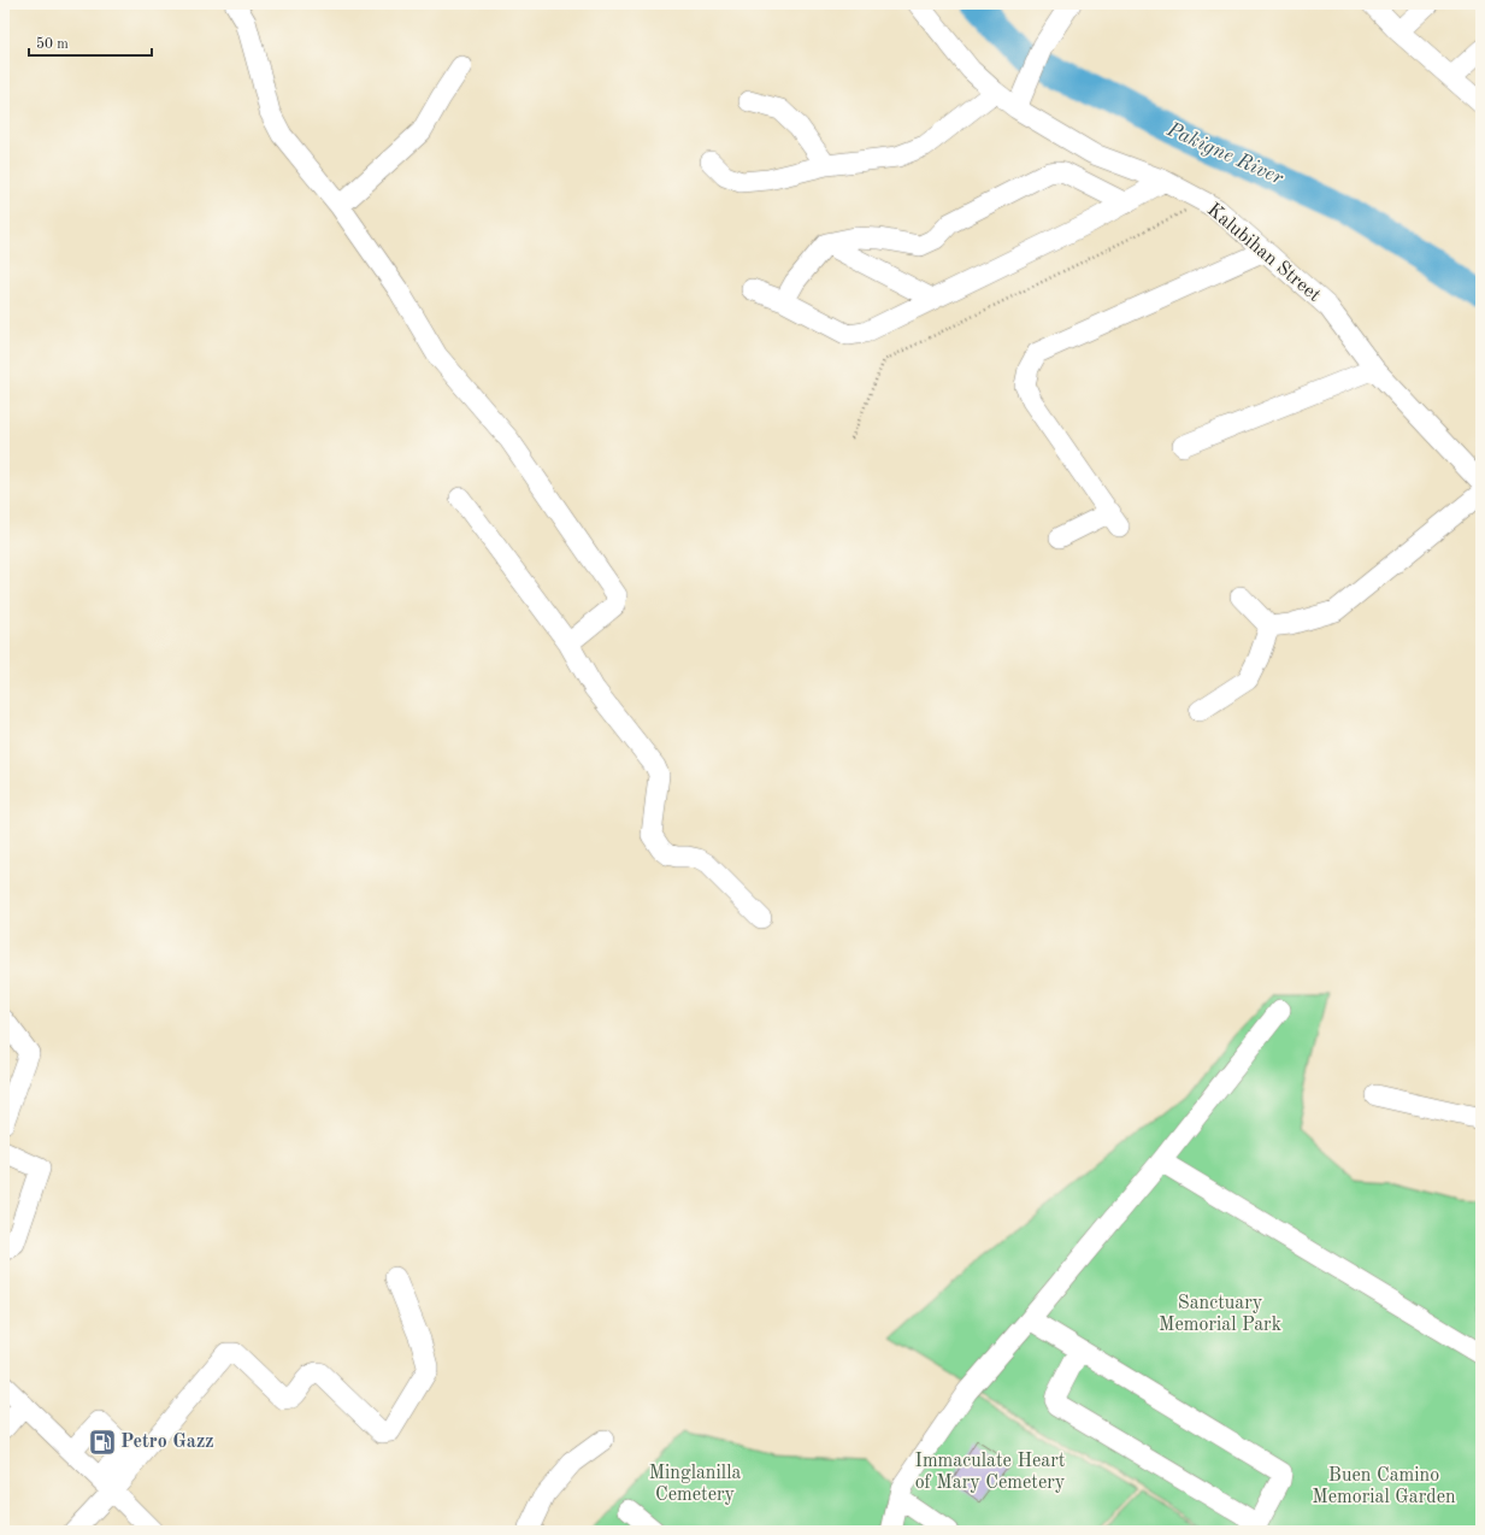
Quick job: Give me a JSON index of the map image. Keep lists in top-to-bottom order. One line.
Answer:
{"streets":{"street":["Kalubihan Street"]},"water":["Pakigne River"],"parks":["Sanctuary Memorial Park","Immaculate Heart of Mary Cemetery","Minglanilla Cemetery","Buen Camino Memorial Garden"],"places":{"fuel station":["Petro Gazz"]},"scale_bar":"50 m"}
